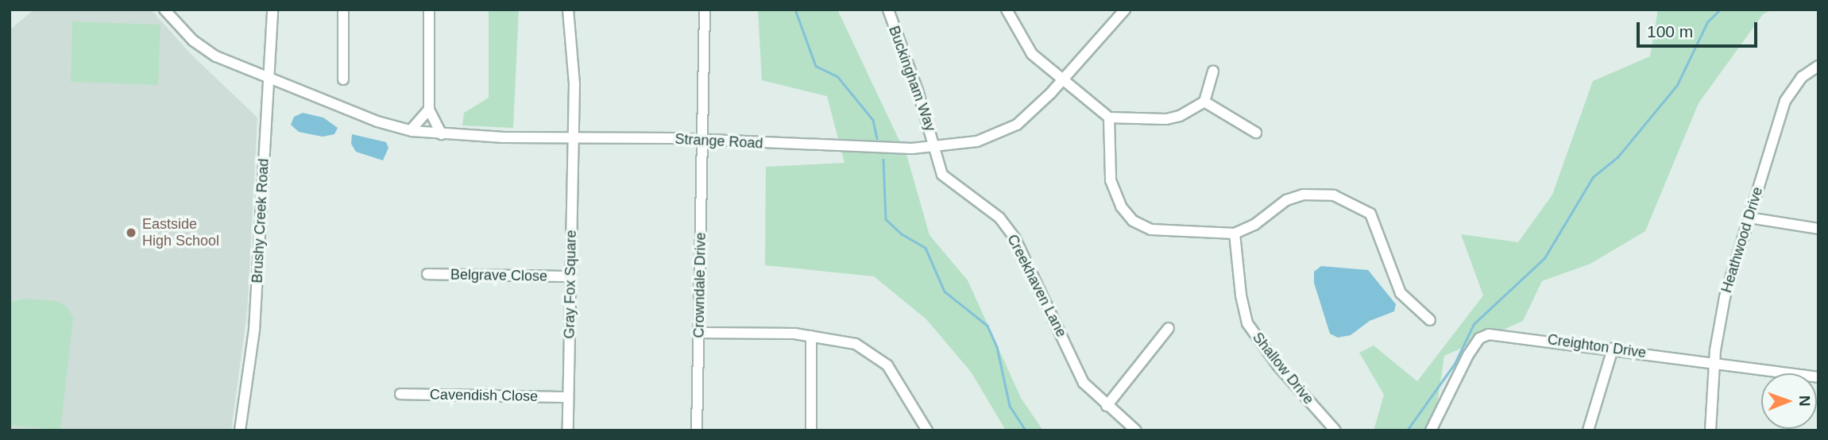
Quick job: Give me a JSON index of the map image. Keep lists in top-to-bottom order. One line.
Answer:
{"streets":{"street":["Buckingham Way","Strange Road","Brushy Creek Road","Heathwood Drive","Belgrave Close","Gray Fox Square","Crowndale Drive","Creekhaven Lane","Creighton Drive","Shallow Drive","Cavendish Close"]},"crossings":[["Buckingham Way","Strange Road"],["Buckingham Way","Creekhaven Lane"],["Strange Road","Brushy Creek Road"],["Strange Road","Gray Fox Square"],["Strange Road","Crowndale Drive"],["Strange Road","Creekhaven Lane"],["Heathwood Drive","Creighton Drive"],["Belgrave Close","Gray Fox Square"],["Gray Fox Square","Cavendish Close"]],"places":["Eastside High School"],"scale_bar":"100 m","north":"right"}
